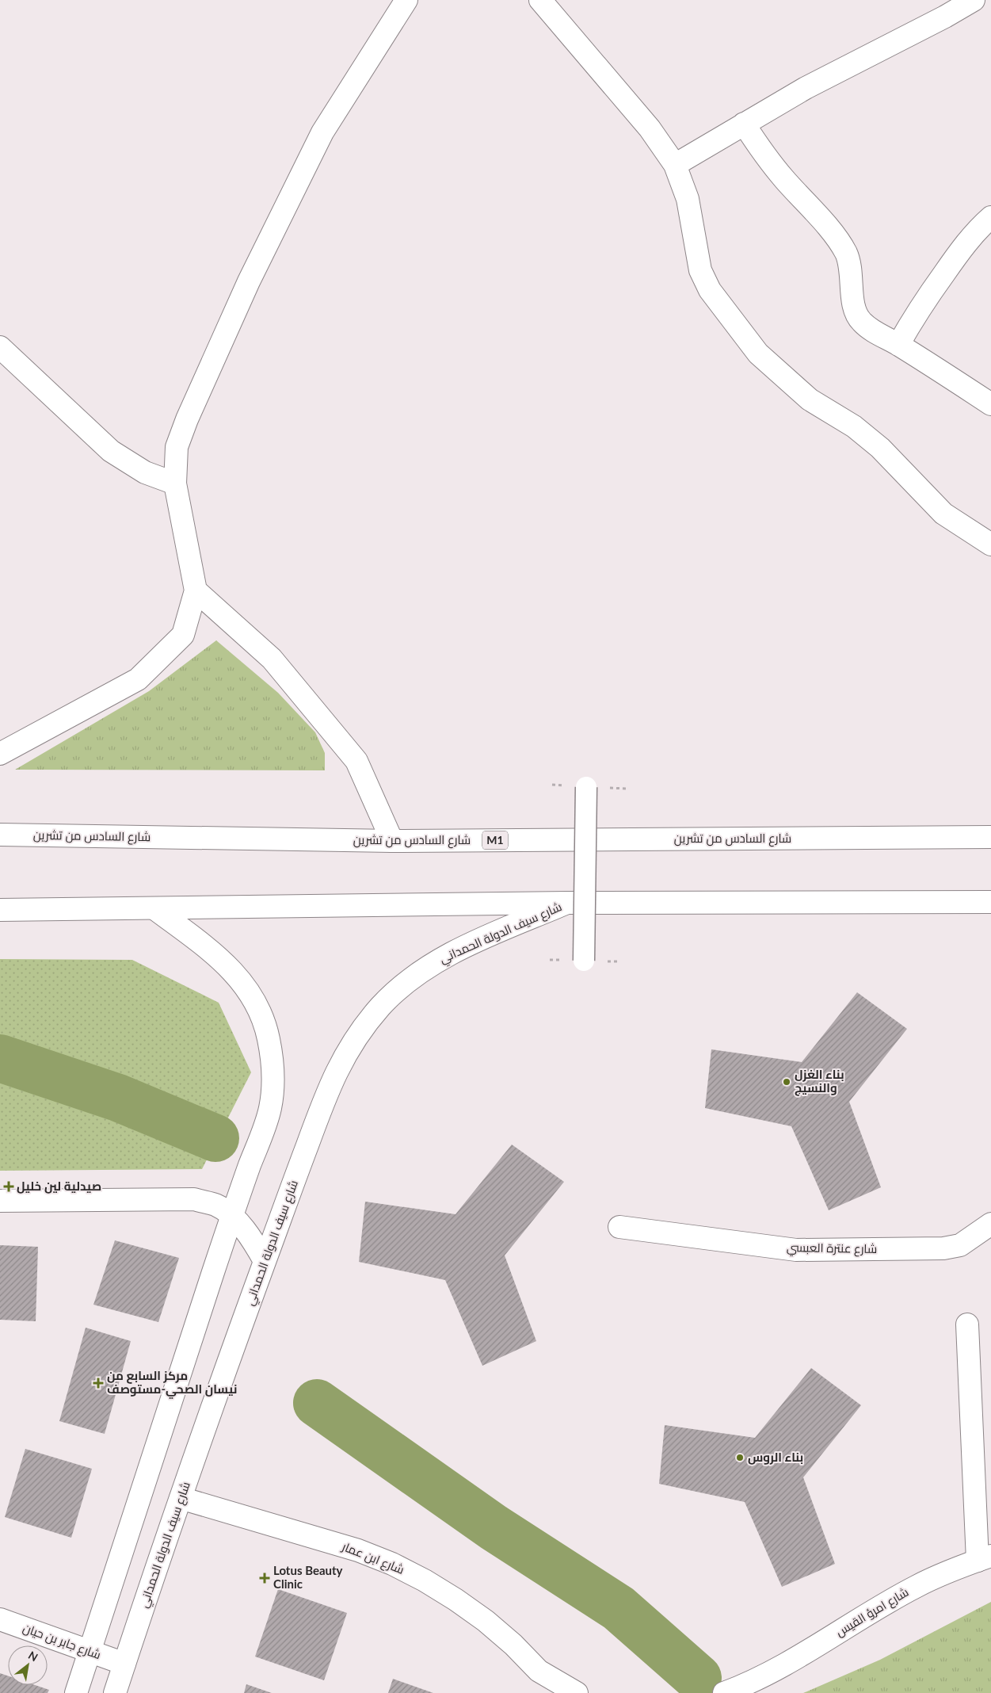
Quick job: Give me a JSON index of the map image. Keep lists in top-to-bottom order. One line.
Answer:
{"streets":{"main road":["شارع السادس من تشرين","M1","شارع سيف الدولة الحمداني","شارع عنترة العبسي","شارع ابن عمار","شارع امرؤ القيس","شارع جابر بن حيان"]},"crossings":[["شارع سيف الدولة الحمداني","شارع ابن عمار"],["شارع سيف الدولة الحمداني","شارع جابر بن حيان"]],"places":{"other":["بناء الغزل والنسيج","بناء الروس"],"health":["صيدلية لين خليل","مركز السابع من نيسان الصحي-مستوصف","Lotus Beauty Clinic"]},"north":"top right"}
